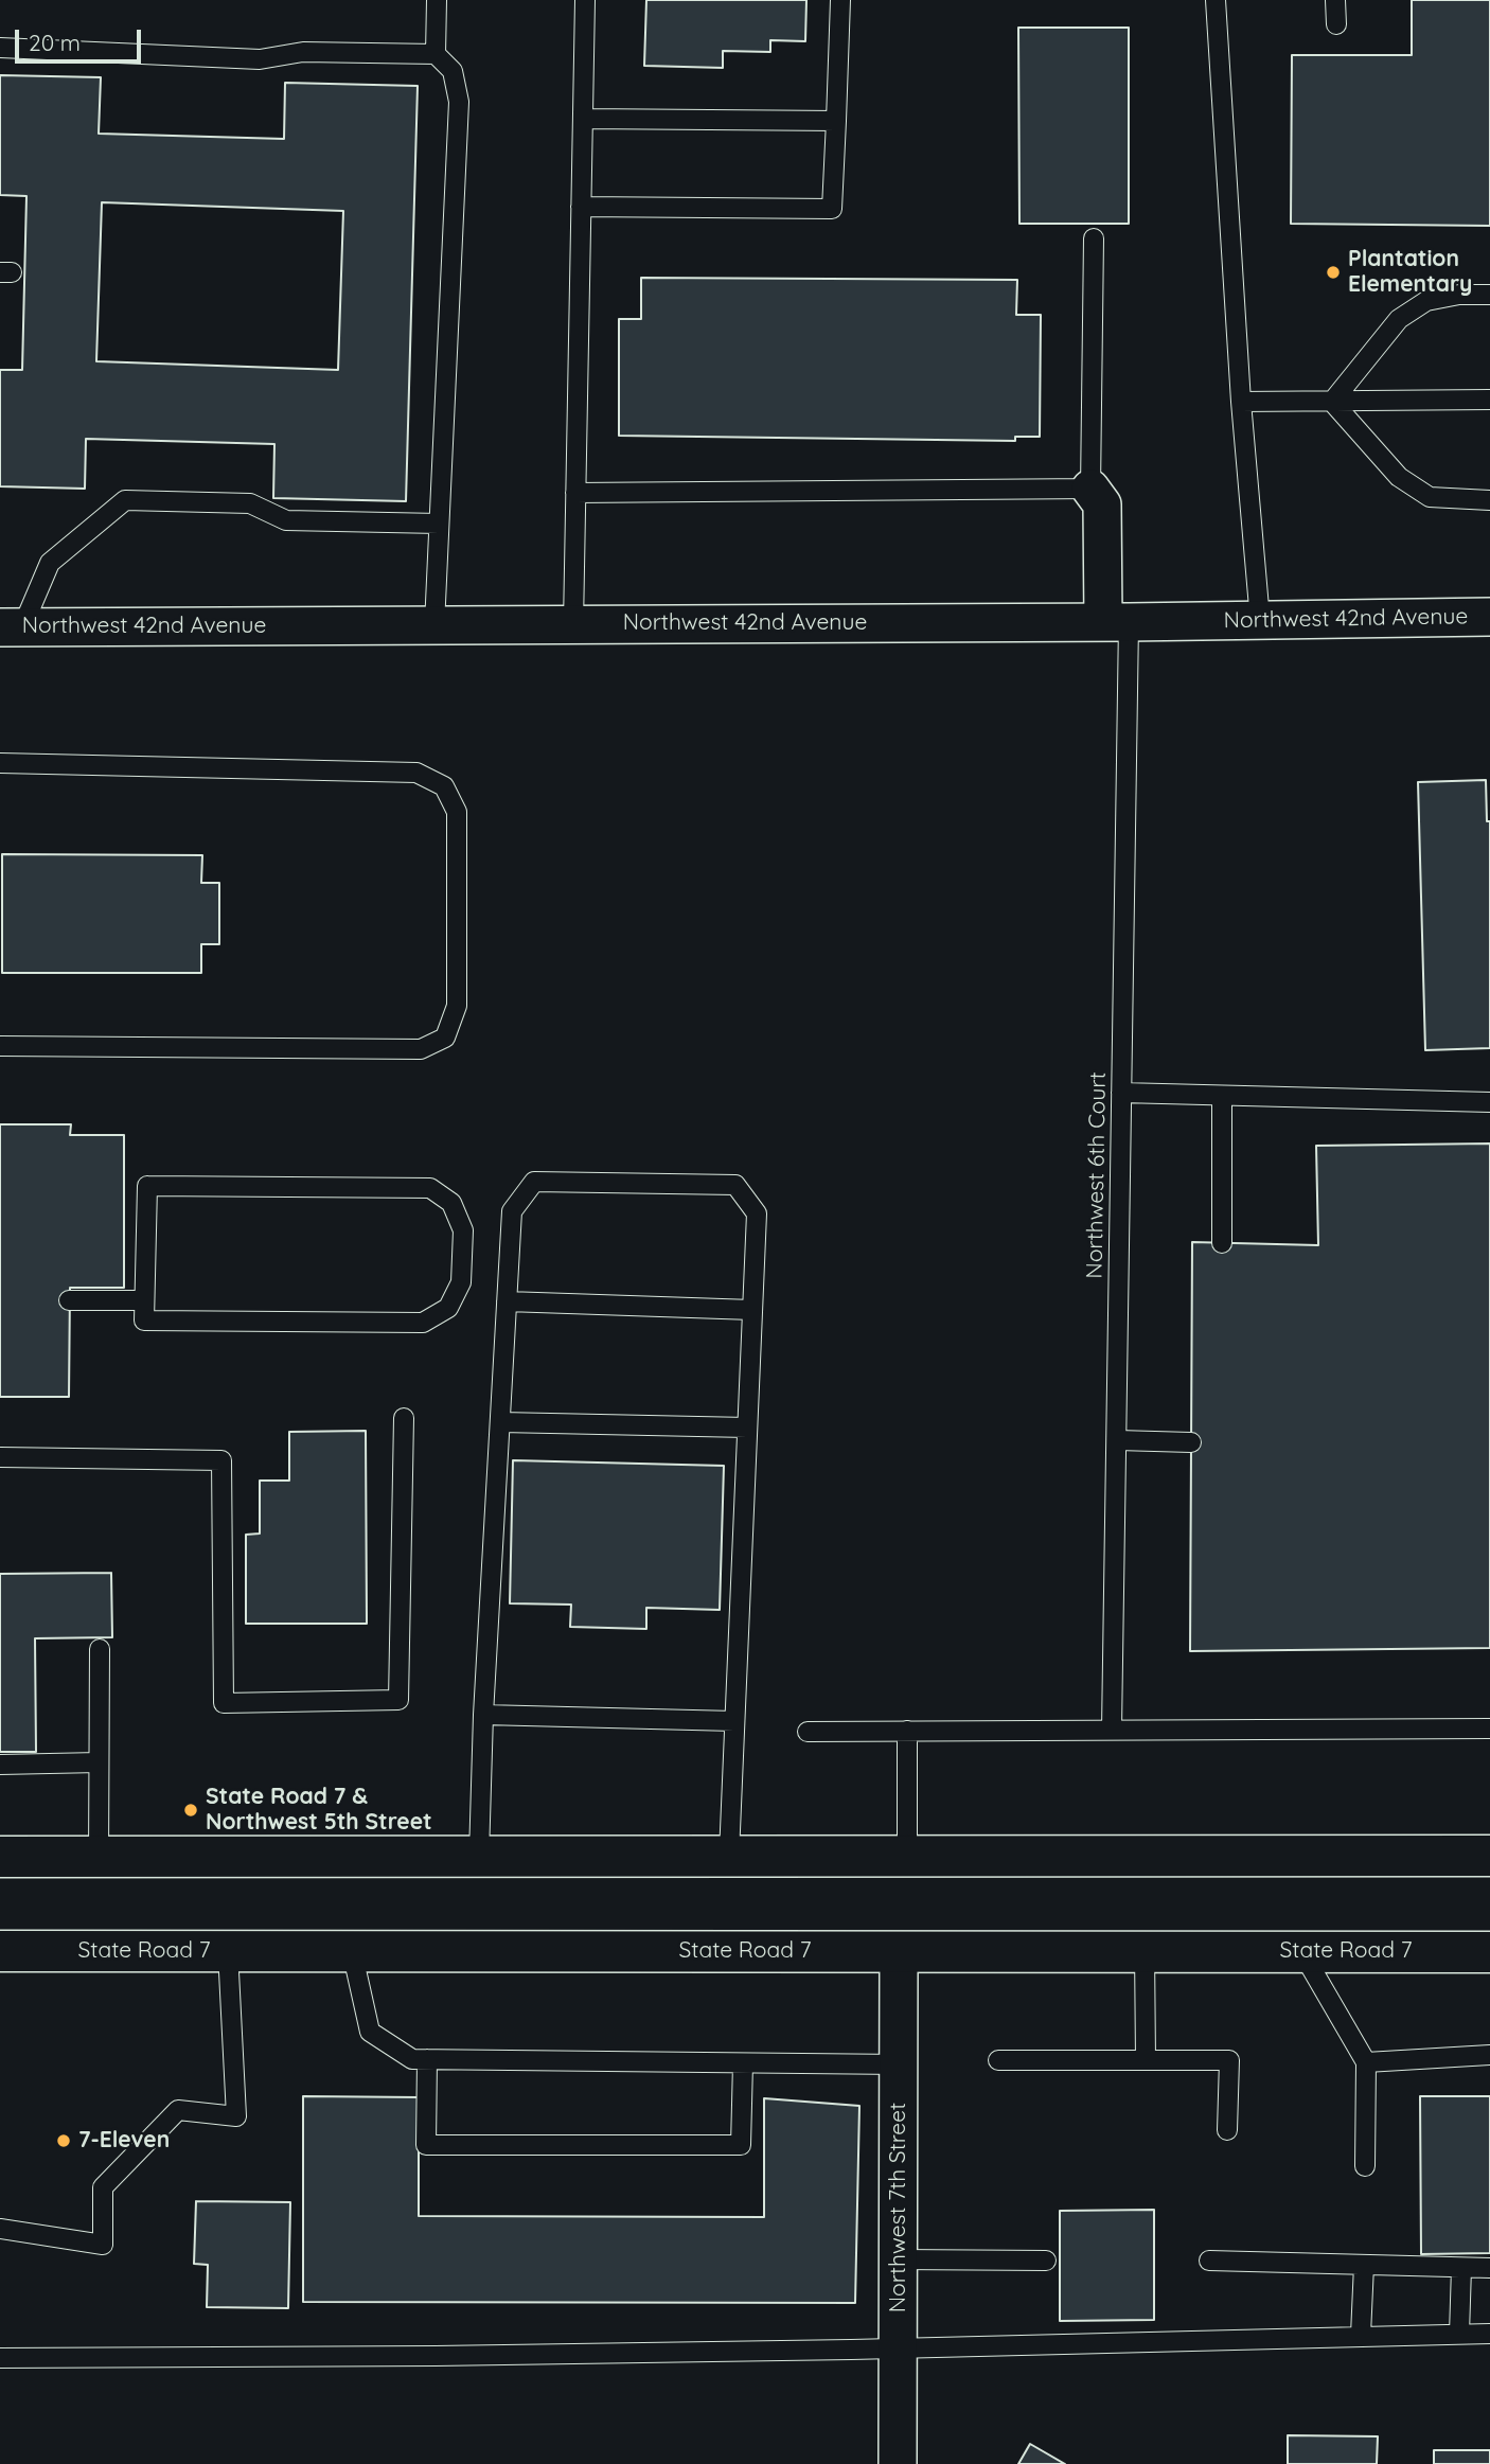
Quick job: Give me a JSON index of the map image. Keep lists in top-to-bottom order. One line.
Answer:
{"streets":{"main road":["State Road 7"],"street":["Northwest 42nd Avenue","Northwest 7th Street"],"lane":["Northwest 6th Court"]},"crossings":[["Northwest 42nd Avenue","Northwest 6th Court"],["State Road 7","Northwest 7th Street"]],"places":["Plantation Elementary","State Road 7 & Northwest 5th Street","7-Eleven"],"scale_bar":"20 m"}
